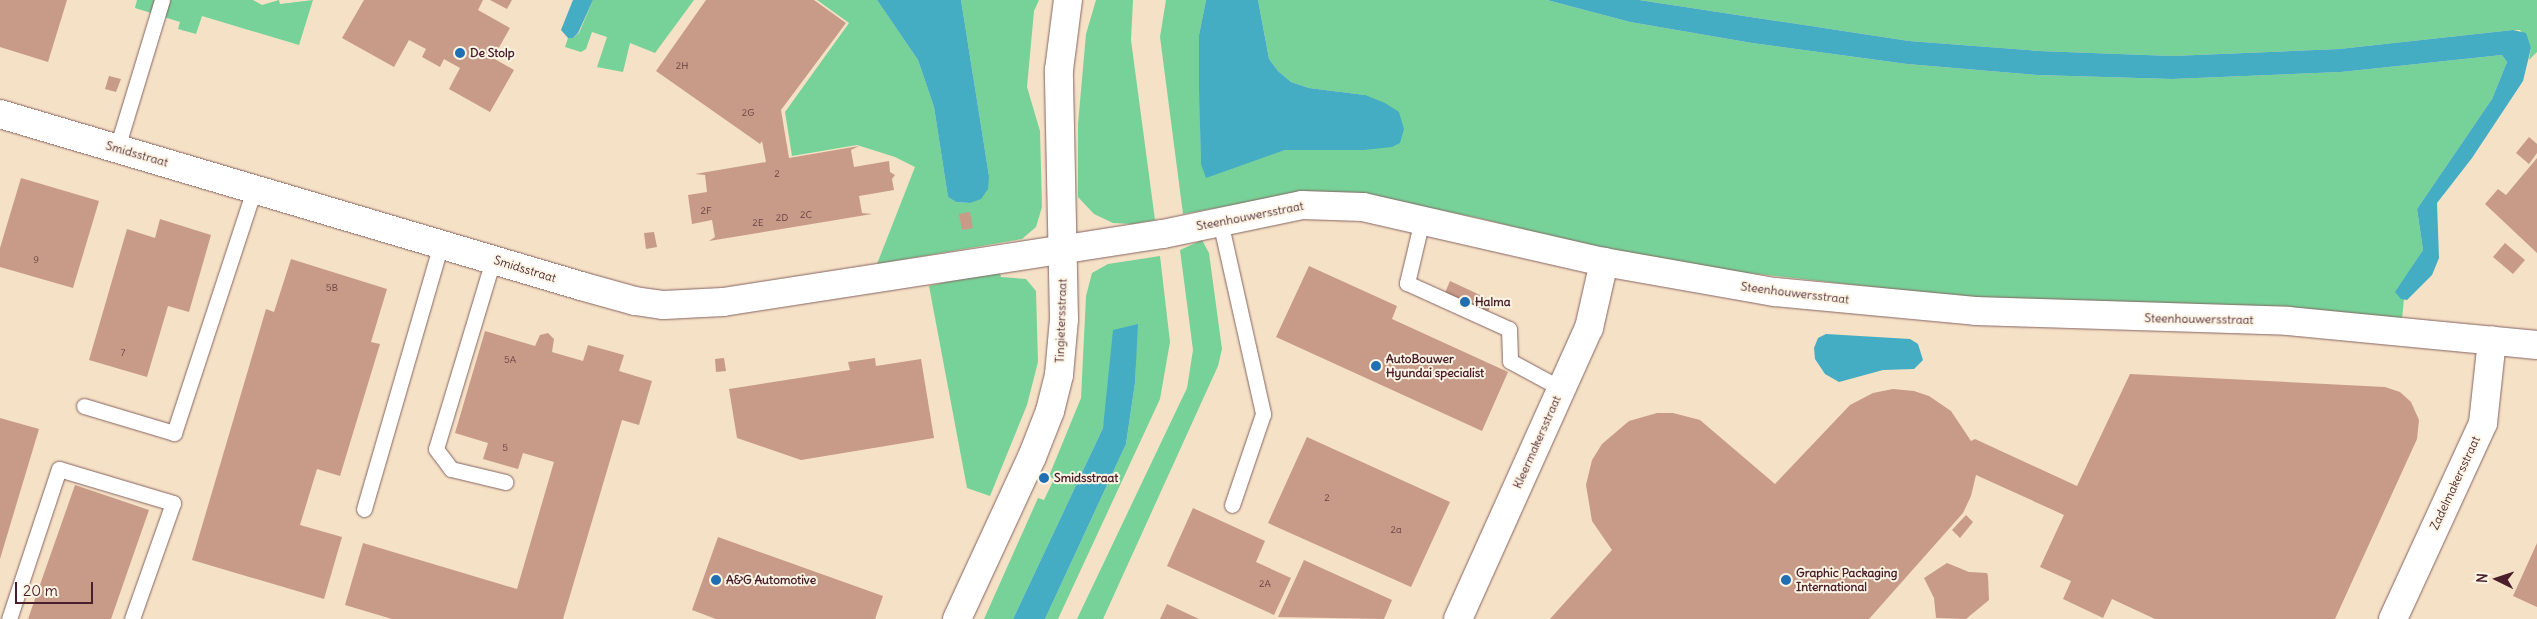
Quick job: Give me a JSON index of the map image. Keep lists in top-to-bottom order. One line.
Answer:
{"streets":{"street":["Smidsstraat","Steenhouwersstraat","Tingietersstraat","Kleermakersstraat","Zadelmakersstraat"]},"crossings":[["Smidsstraat","Steenhouwersstraat"],["Smidsstraat","Tingietersstraat"],["Steenhouwersstraat","Tingietersstraat"],["Steenhouwersstraat","Kleermakersstraat"],["Steenhouwersstraat","Zadelmakersstraat"]],"places":["De Stolp","Halma","AutoBouwer Hyundai specialist","Smidsstraat","A&G Automotive","Graphic Packaging International"],"house_numbers":["2H","2G","2","2F","2C","2D","2E","9","5B","7","5A","5","2","2a","2A"],"scale_bar":"20 m","north":"left"}
